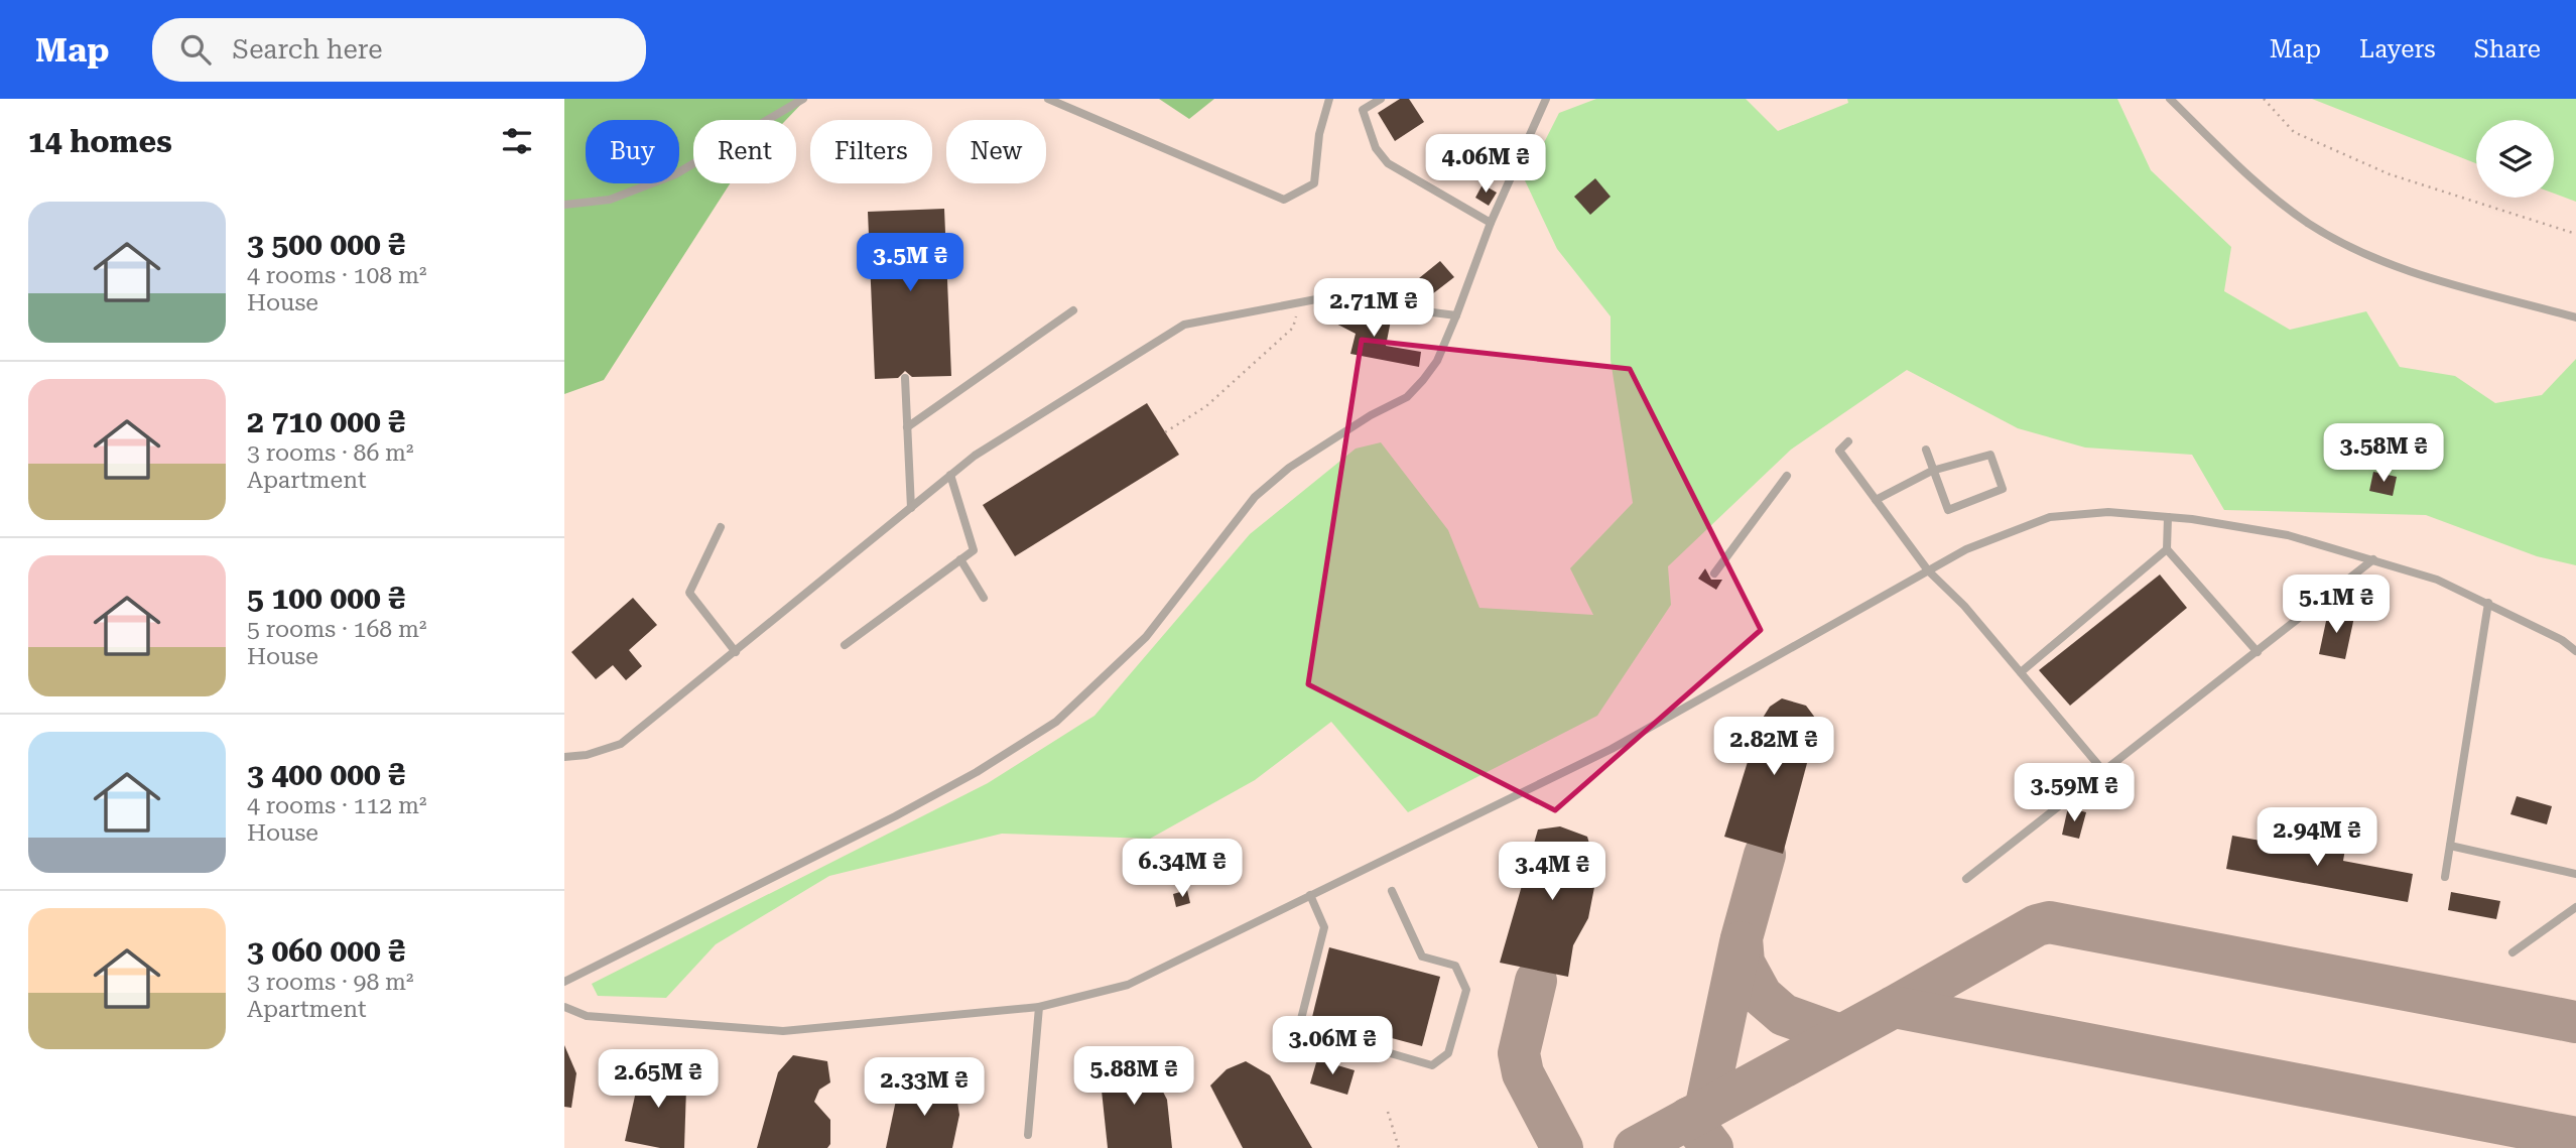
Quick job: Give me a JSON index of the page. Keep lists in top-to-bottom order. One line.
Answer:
{"page":{"header":"Map","search":"Search here","nav":["Map","Layers","Share"],"heading":"14 homes","chip":["Buy","Rent","Filters","New"],"price":["4.06M ₴","3.5M ₴","2.71M ₴","3.58M ₴","5.1M ₴","2.82M ₴","3.59M ₴","2.94M ₴","6.34M ₴","3.4M ₴","3.06M ₴","5.88M ₴","2.65M ₴","2.33M ₴"],"list":[{"name":"3 500 000 ₴","note":"4 rooms · 108 m² · House"},{"name":"2 710 000 ₴","note":"3 rooms · 86 m² · Apartment"},{"name":"5 100 000 ₴","note":"5 rooms · 168 m² · House"},{"name":"3 400 000 ₴","note":"4 rooms · 112 m² · House"},{"name":"3 060 000 ₴","note":"3 rooms · 98 m² · Apartment"}]}}
